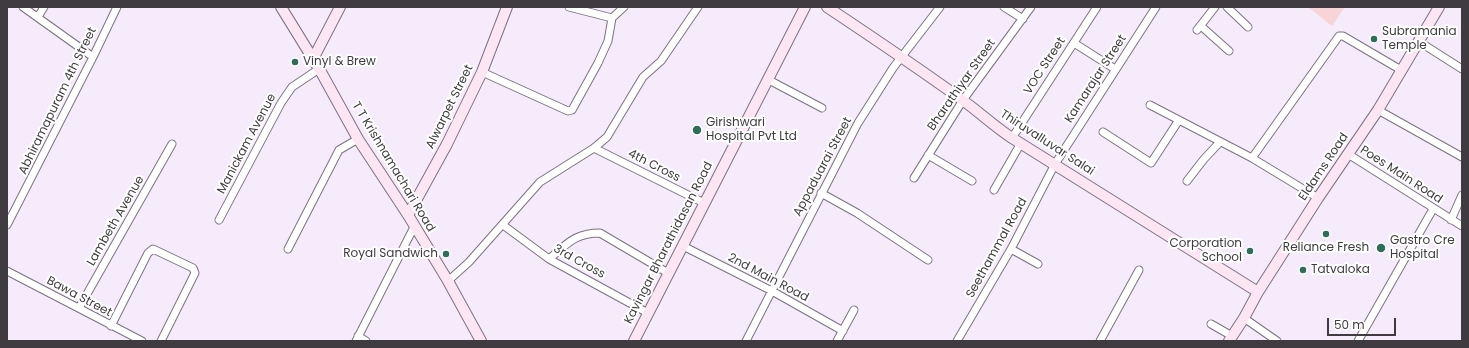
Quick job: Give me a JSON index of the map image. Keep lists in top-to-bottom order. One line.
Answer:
{"streets":{"main road":["Alwarpet Street","Thiruvalluvar Salai","T T Krishnamachari Road","Eldams Road","Kavingar Bharathidasan Road"],"street":["VOC Street","Kamarajar Street","Bharathiyar Street","Abhiramapuram 4th Street","Manickam Avenue","4th Cross","Appaduarai Street","Poes Main Road","Lambeth Avenue","Seethammal Road","3rd Cross","2nd Main Road","Bawa Street"]},"crossings":[["VOC Street","Thiruvalluvar Salai"],["Kamarajar Street","Thiruvalluvar Salai"],["Kamarajar Street","Seethammal Road"],["Bharathiyar Street","Thiruvalluvar Salai"],["Alwarpet Street","T T Krishnamachari Road"],["Thiruvalluvar Salai","Appaduarai Street"],["Thiruvalluvar Salai","Eldams Road"],["Thiruvalluvar Salai","Seethammal Road"],["Manickam Avenue","T T Krishnamachari Road"],["4th Cross","Kavingar Bharathidasan Road"],["Appaduarai Street","2nd Main Road"],["Eldams Road","Poes Main Road"],["Lambeth Avenue","Bawa Street"],["Kavingar Bharathidasan Road","3rd Cross"],["Kavingar Bharathidasan Road","2nd Main Road"]],"places":["Subramania Temple","Vinyl & Brew","Girishwari Hospital Pvt Ltd","Reliance Fresh","Gastro Cre Hospital","Corporation School","Royal Sandwich","Tatvaloka"],"scale_bar":"50 m"}
